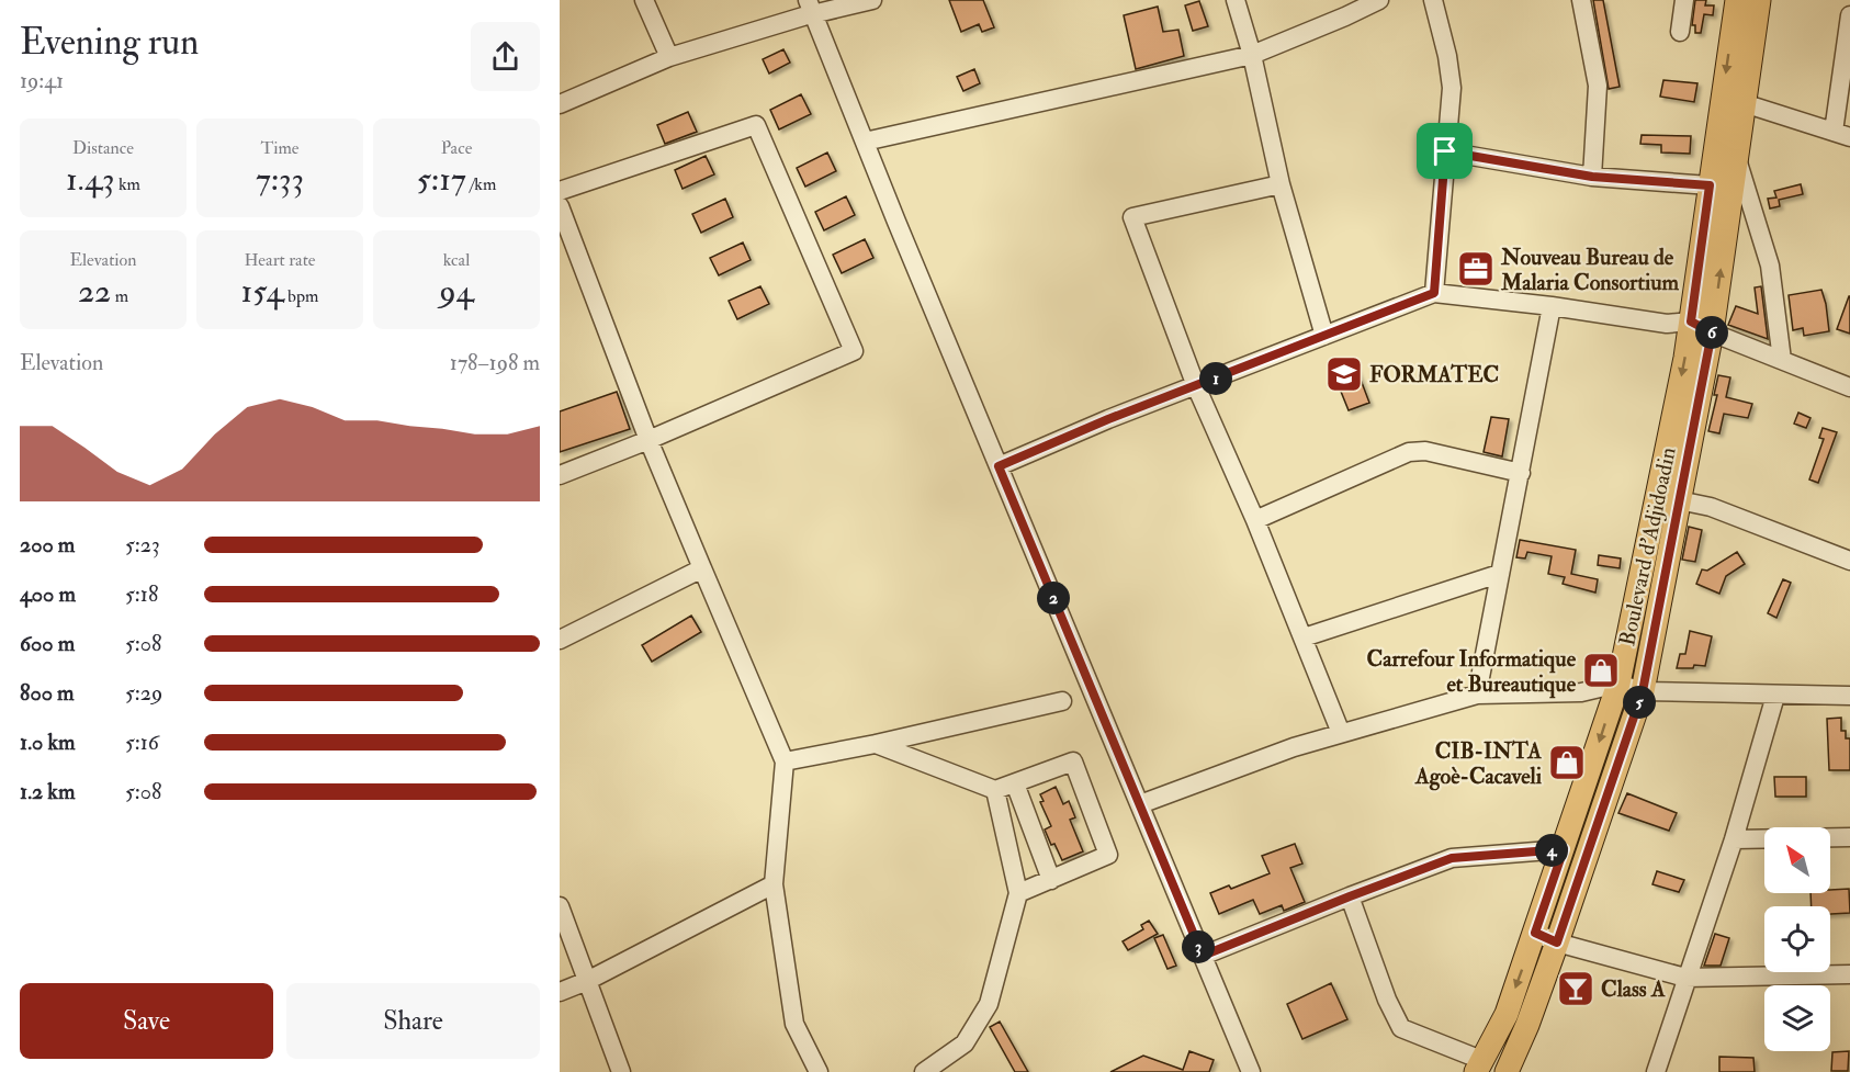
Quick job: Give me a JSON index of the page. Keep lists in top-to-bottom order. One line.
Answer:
{"streets":{"main road":["Boulevard d'Adjidoadin"]},"places":{"office":["Nouveau Bureau de Malaria Consortium"],"school or university":["FORMATEC"],"shop":["Carrefour Informatique et Bureautique","CIB-INTA Agoè-Cacaveli"],"bar":["Class A"]},"north":"top left","page":{"heading":["Evening run","19:41"],"stats":[["Distance","1.43 km"],["Time","7:33"],["Pace","5:17 /km"],["Elevation","22 m"],["Heart rate","154 bpm"],["kcal","94"]],"pins":["6","1","2","5","4","3"],"chart":["Elevation","178–198 m"],"list":[{"name":"200 m","note":"5:23"},{"name":"400 m","note":"5:18"},{"name":"600 m","note":"5:08"},{"name":"800 m","note":"5:29"},{"name":"1.0 km","note":"5:16"},{"name":"1.2 km","note":"5:08"}],"buttons":["Save","Share"]}}
